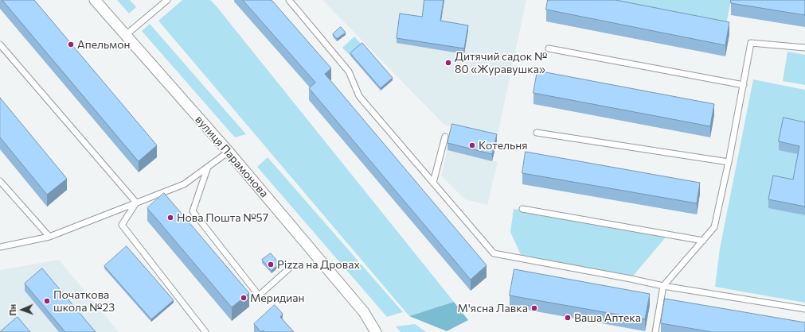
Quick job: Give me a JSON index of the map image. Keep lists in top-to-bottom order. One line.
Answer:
{"streets":{"street":["вулиця Парамонова"]},"places":["Апельмон","Дитячий садок № 80 «Журавушка»","Котельня","Нова Пошта №57","Pizza на Дровах","Меридиан","Початкова школа №23","М'ясна Лавка","Ваша Аптека"],"north":"left"}
